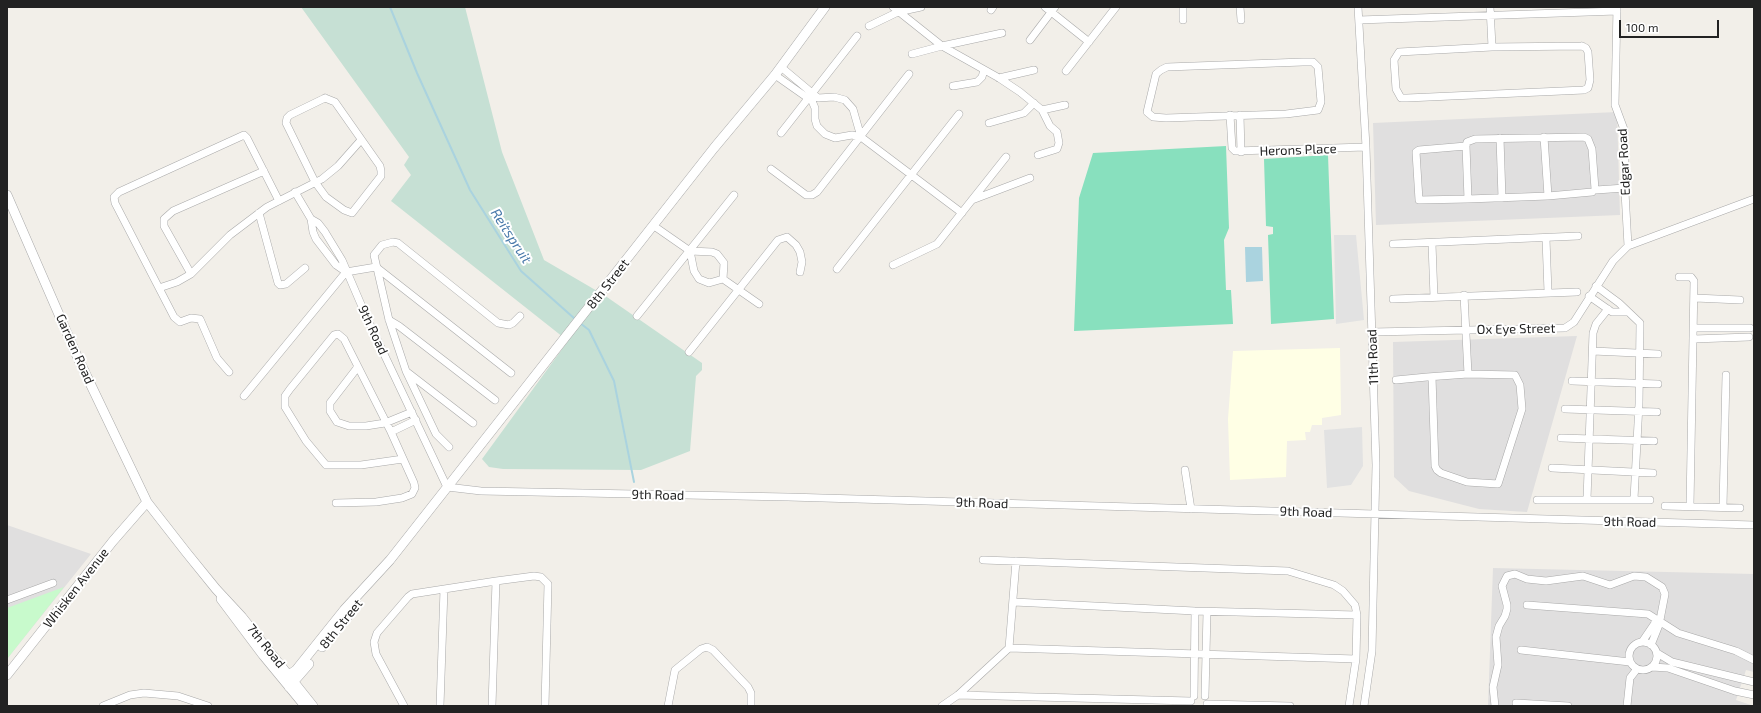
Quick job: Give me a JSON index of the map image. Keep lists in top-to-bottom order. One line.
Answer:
{"streets":{"street":["Herons Place","Edgar Road","8th Street","Ox Eye Street","9th Road","Garden Road","11th Road","Whisken Avenue","7th Road"]},"crossings":[["Herons Place","11th Road"],["Edgar Road","Ox Eye Street"],["8th Street","9th Road"],["8th Street","7th Road"],["Ox Eye Street","11th Road"],["9th Road","11th Road"],["Garden Road","Whisken Avenue"],["Garden Road","7th Road"],["Whisken Avenue","7th Road"]],"water":["Reitspruit"],"scale_bar":"100 m"}
